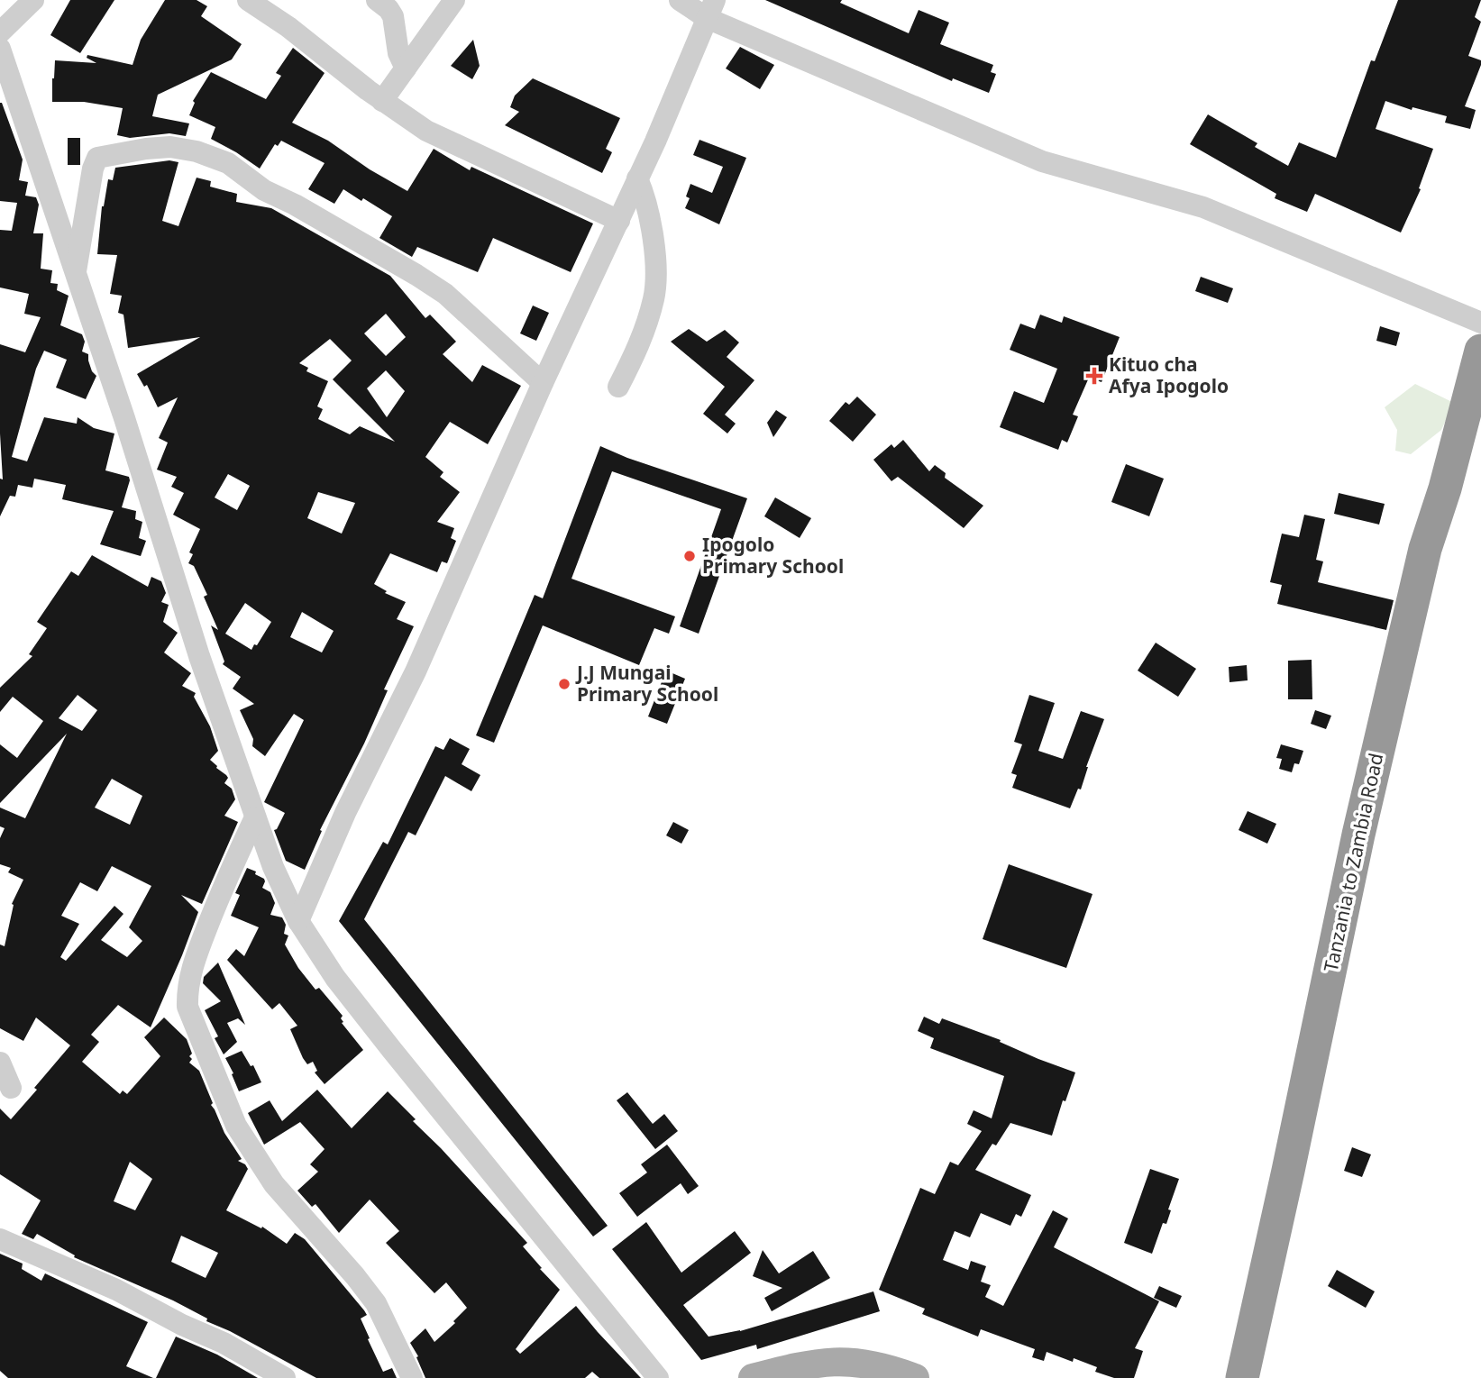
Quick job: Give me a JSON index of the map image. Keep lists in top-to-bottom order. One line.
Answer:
{"streets":{"highway":["Tanzania to Zambia Road"]},"places":{"health":["Kituo cha Afya Ipogolo"],"other":["Ipogolo Primary School","J.J Mungai Primary School"]}}
